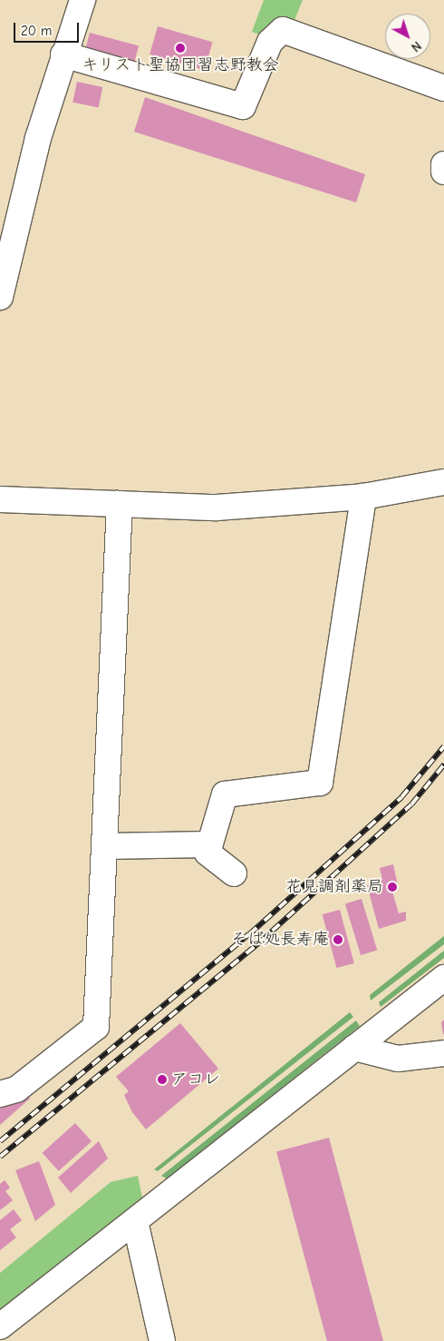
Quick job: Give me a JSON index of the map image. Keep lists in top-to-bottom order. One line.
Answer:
{"places":["キリスト聖協団習志野教会","花見調剤薬局","そば処長寿庵","アコレ"],"scale_bar":"20 m","north":"bottom right"}
